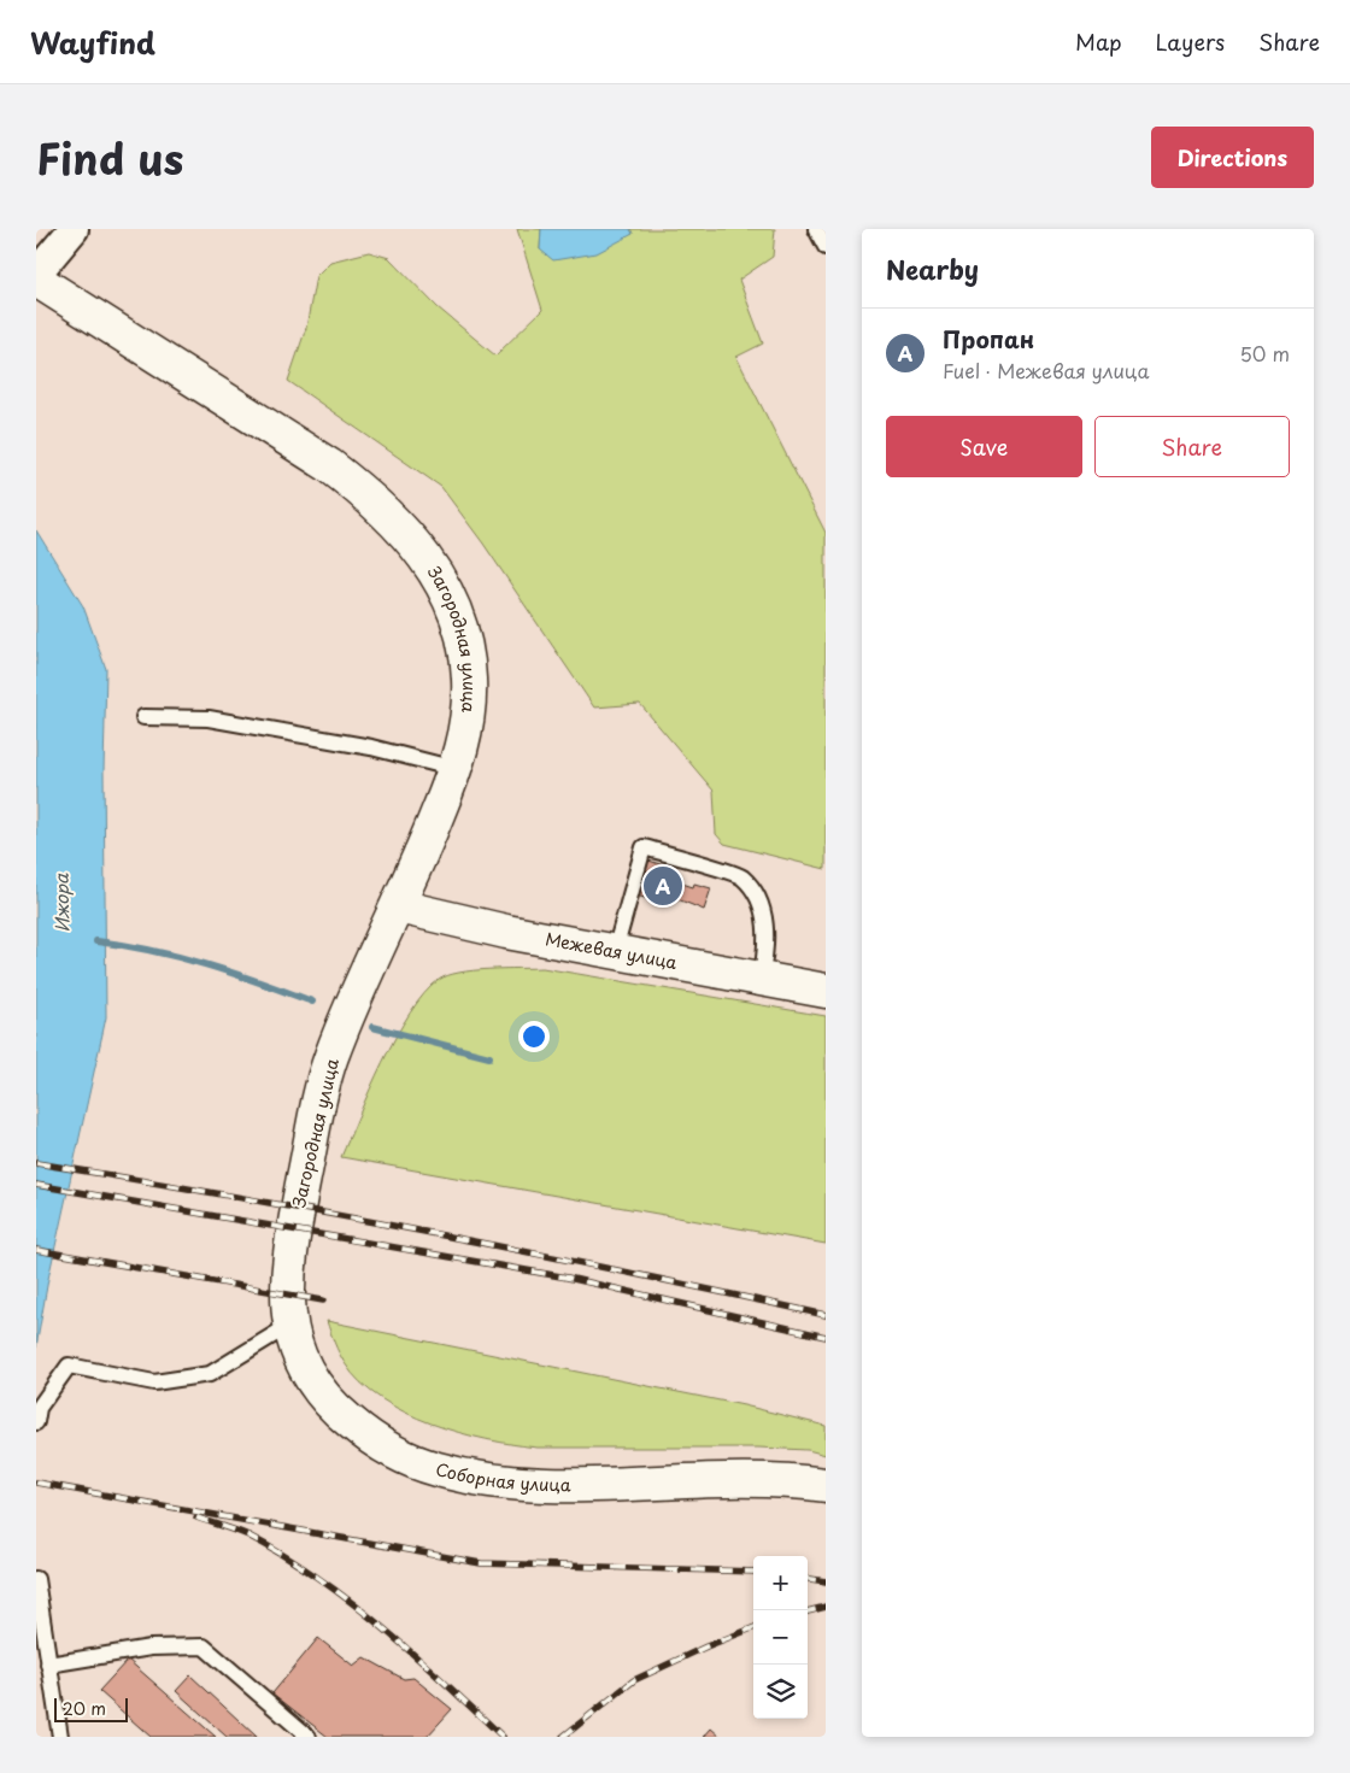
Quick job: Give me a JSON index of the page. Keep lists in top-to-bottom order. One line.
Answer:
{"streets":{"main road":["Загородная улица","Межевая улица","Соборная улица"]},"crossings":[["Загородная улица","Межевая улица"],["Загородная улица","Соборная улица"]],"water":["Ижора"],"scale_bar":"20 m","page":{"header":"Wayfind","nav":["Map","Layers","Share"],"title":"Find us","buttons":["Directions",["Save","Share"]],"heading":"Nearby","list":[{"mark":"A","name":"Пропан","note":"Fuel · Межевая улица","value":"50 m"}],"pins":"A","map_buttons":["+","−"],"scale":"20 m"}}
